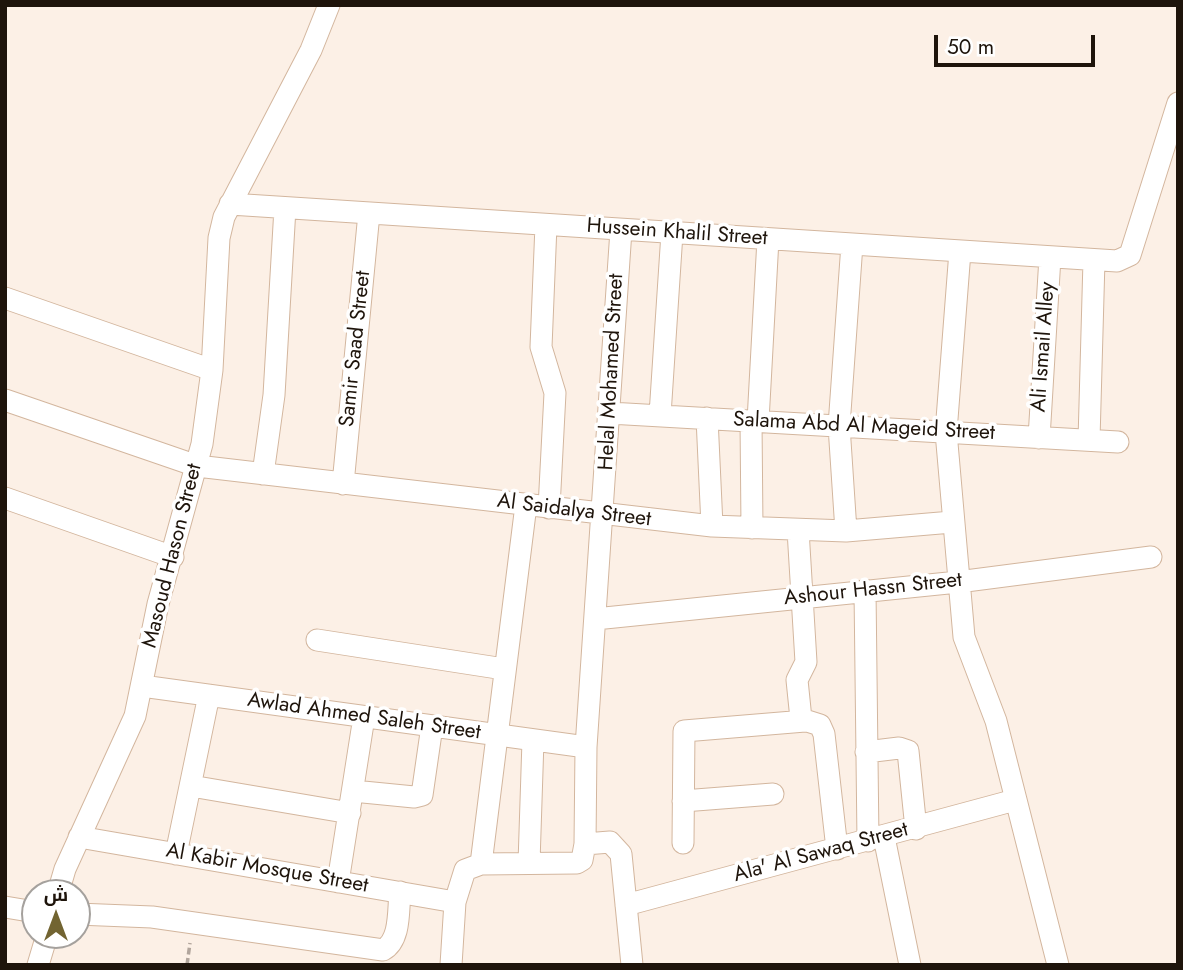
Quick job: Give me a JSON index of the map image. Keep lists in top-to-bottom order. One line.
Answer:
{"streets":{"street":["Hussein Khalil Street","Ali Ismail Alley","Samir Saad Street","Helal Mohamed Street","Salama Abd Al Mageid Street","Al Saidalya Street","Masoud Hason Street","Ashour Hassn Street","Awlad Ahmed Saleh Street","Ala' Al Sawaq Street","Al Kabir Mosque Street"]},"crossings":[["Hussein Khalil Street","Ali Ismail Alley"],["Hussein Khalil Street","Samir Saad Street"],["Hussein Khalil Street","Helal Mohamed Street"],["Hussein Khalil Street","Masoud Hason Street"],["Ali Ismail Alley","Salama Abd Al Mageid Street"],["Samir Saad Street","Al Saidalya Street"],["Helal Mohamed Street","Salama Abd Al Mageid Street"],["Helal Mohamed Street","Al Saidalya Street"],["Helal Mohamed Street","Ashour Hassn Street"],["Helal Mohamed Street","Awlad Ahmed Saleh Street"],["Al Saidalya Street","Masoud Hason Street"],["Masoud Hason Street","Awlad Ahmed Saleh Street"],["Masoud Hason Street","Al Kabir Mosque Street"]],"scale_bar":"50 m","north":"top"}
